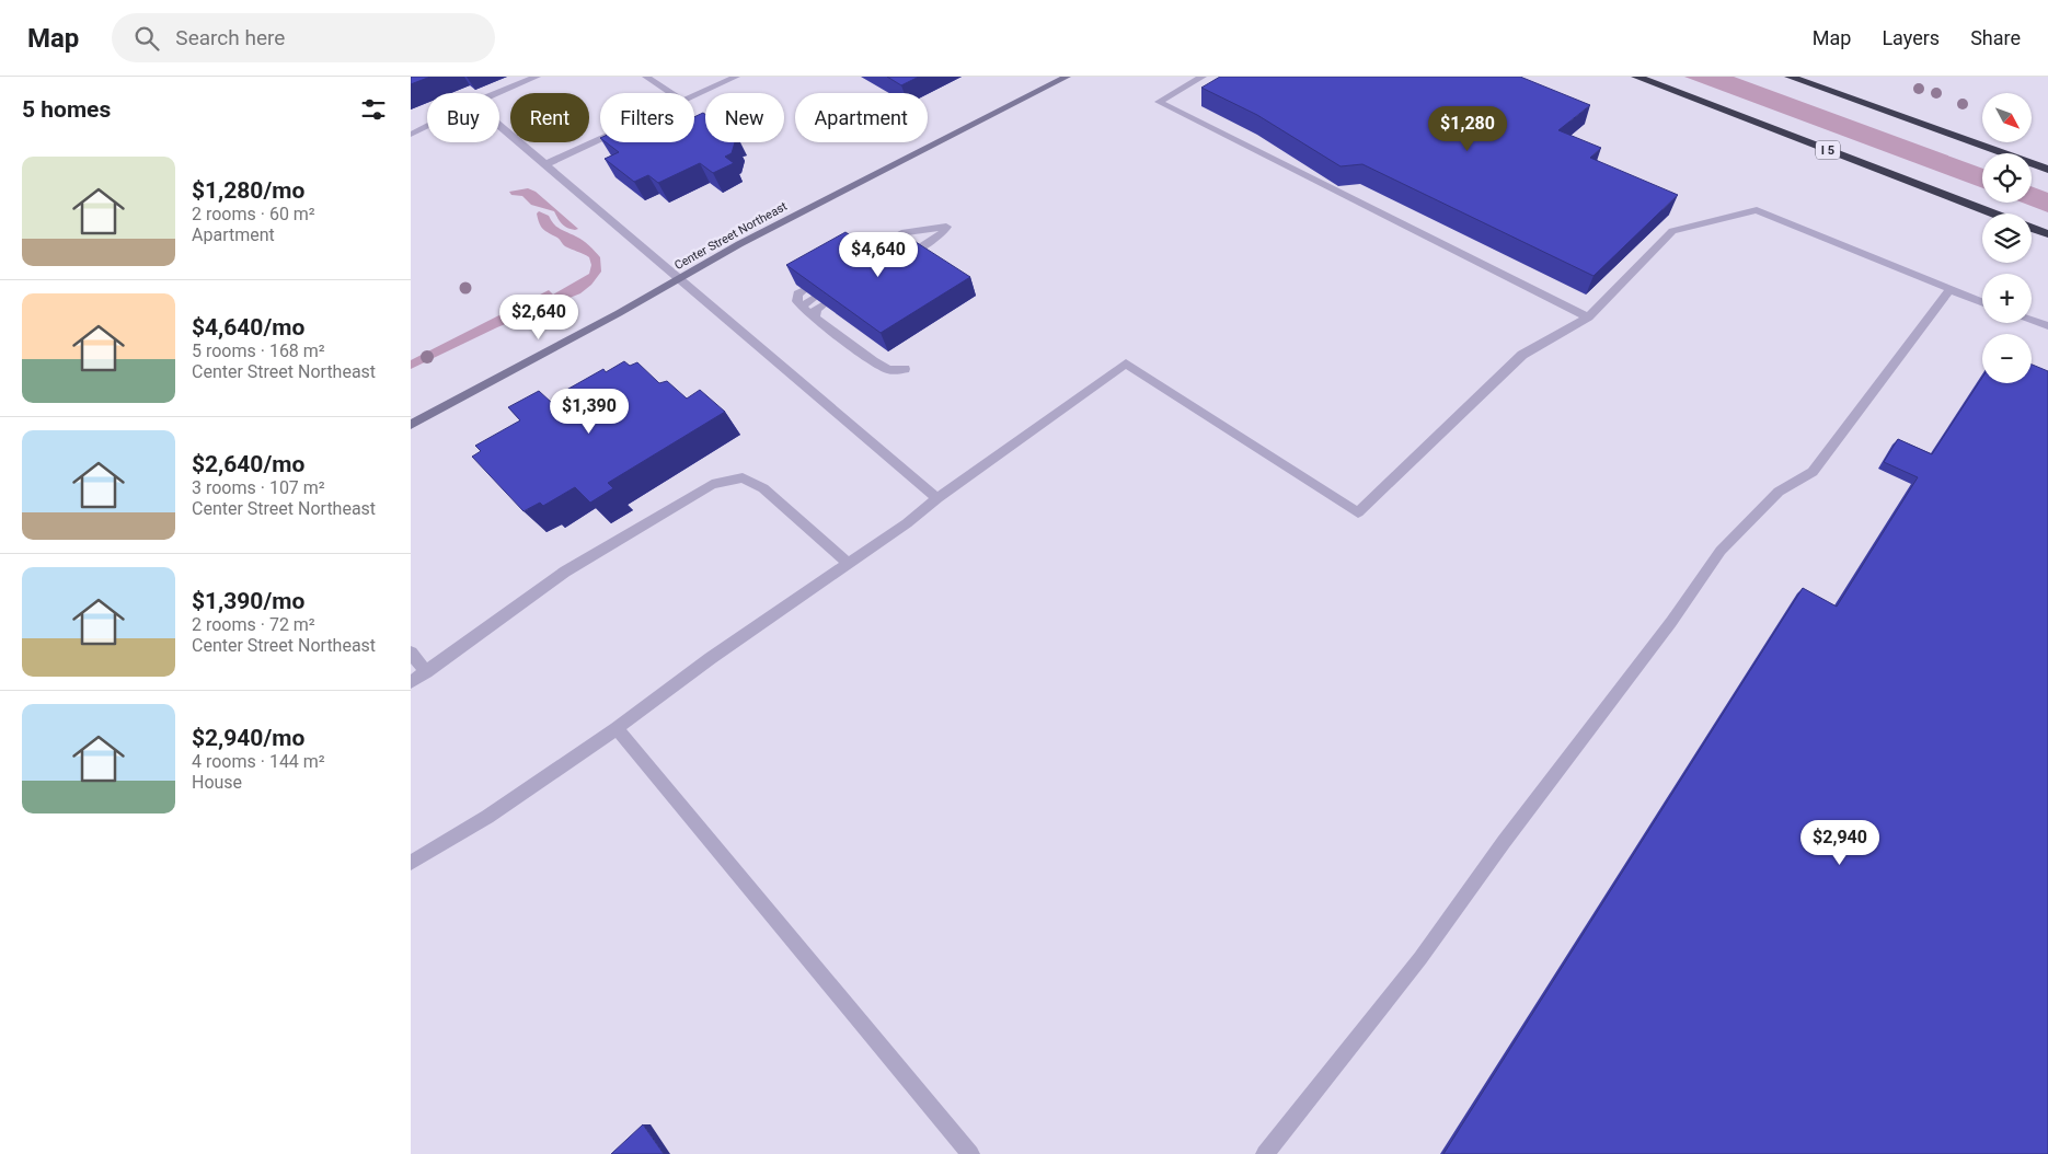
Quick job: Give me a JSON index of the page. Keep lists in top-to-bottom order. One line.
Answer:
{"streets":{"highway":["I 5"],"main road":["Center Street Northeast"]},"north":"bottom right","page":{"header":"Map","search":"Search here","nav":["Map","Layers","Share"],"heading":"5 homes","map_buttons":["+","−"],"chip":["Buy","Rent","Filters","New","Apartment"],"price":["$1,280","$4,640","$2,640","$1,390","$2,940"],"list":[{"name":"$1,280/mo","note":"2 rooms · 60 m² · Apartment"},{"name":"$4,640/mo","note":"5 rooms · 168 m² · Center Street Northeast"},{"name":"$2,640/mo","note":"3 rooms · 107 m² · Center Street Northeast"},{"name":"$1,390/mo","note":"2 rooms · 72 m² · Center Street Northeast"},{"name":"$2,940/mo","note":"4 rooms · 144 m² · House"}]}}
